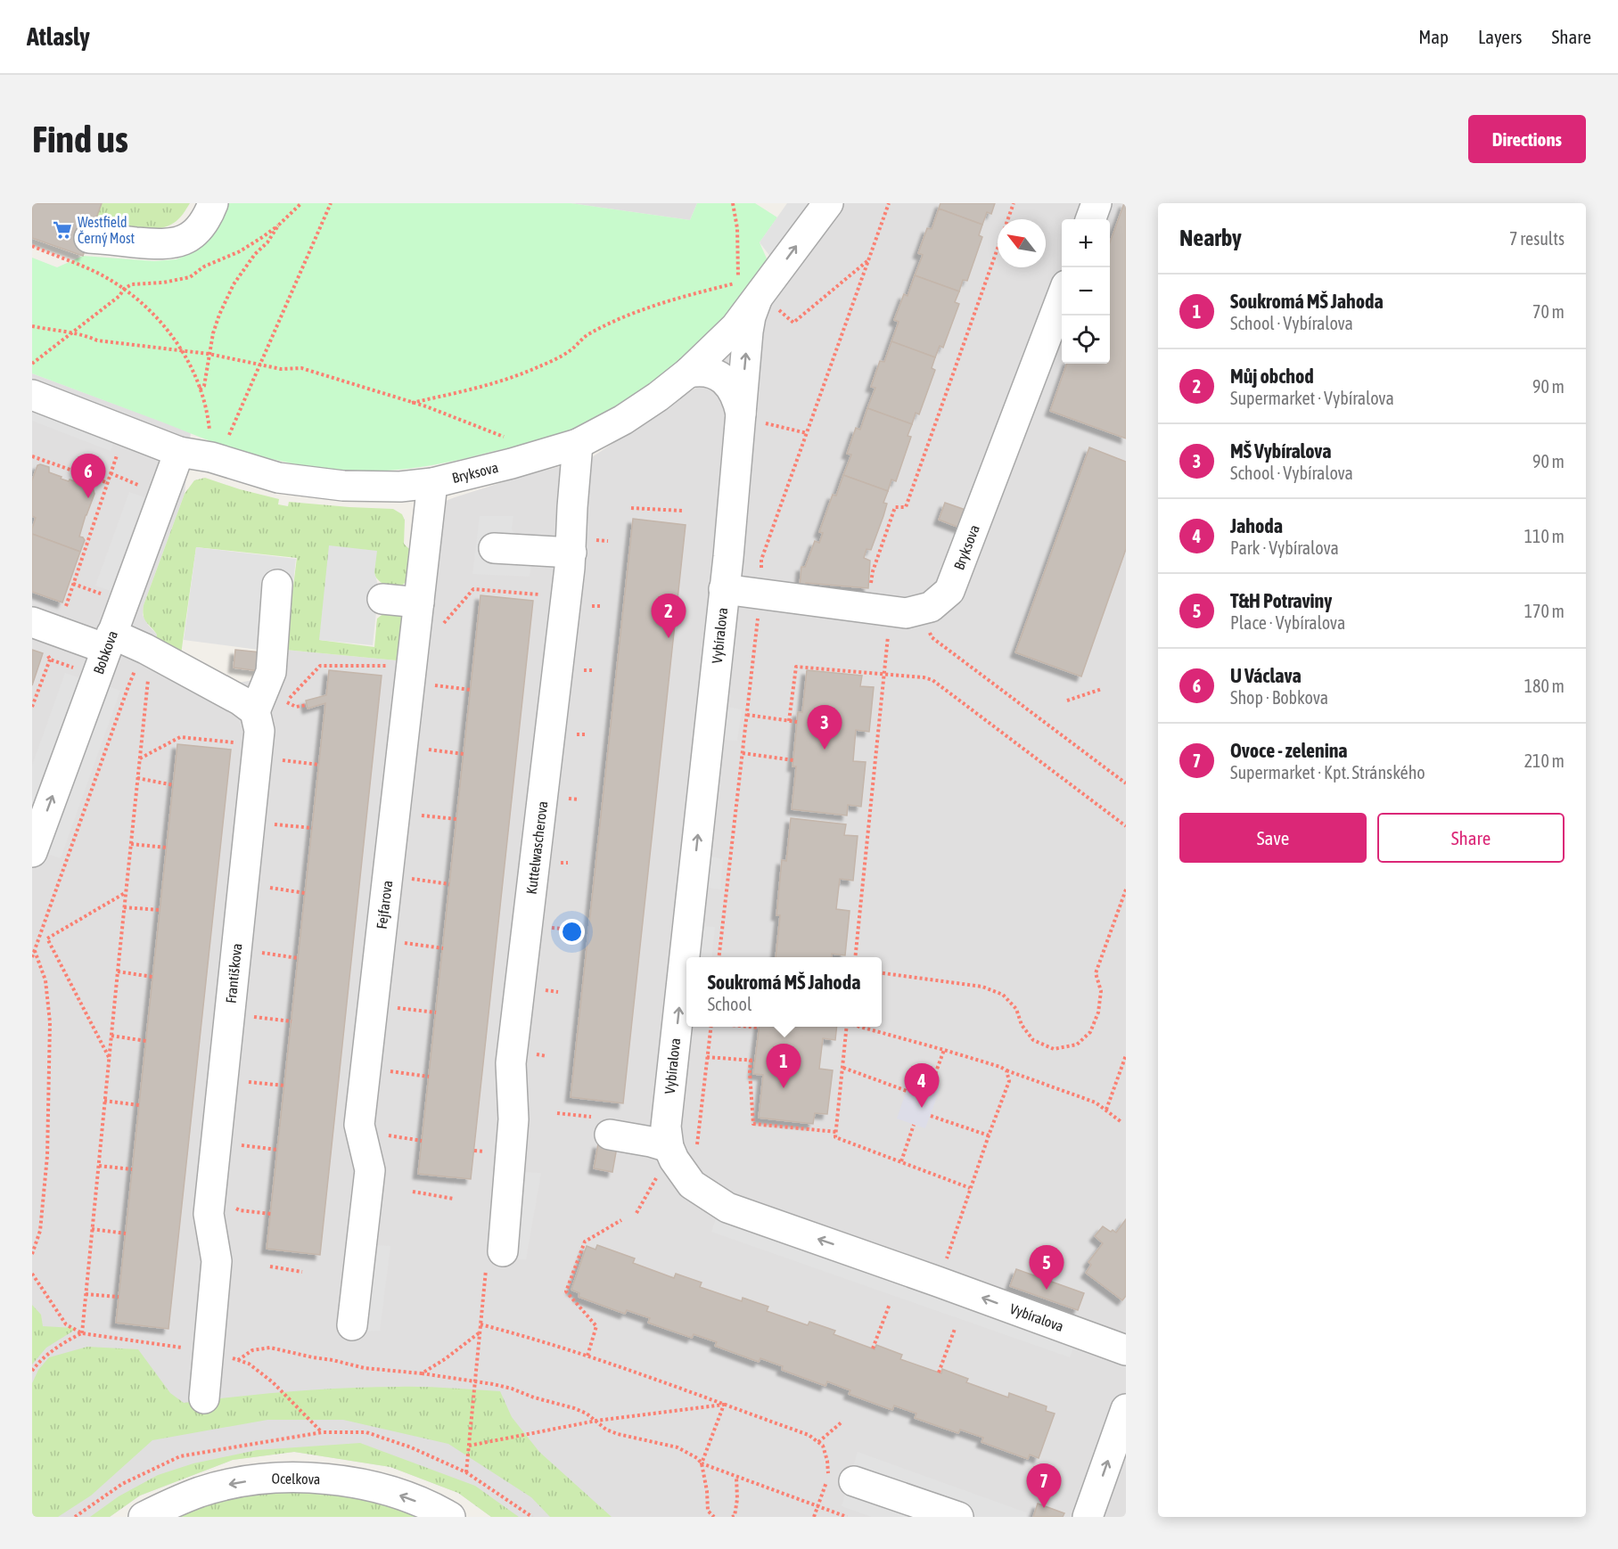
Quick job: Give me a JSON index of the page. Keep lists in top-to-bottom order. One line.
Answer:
{"streets":{"street":["Bryksova","Vybíralova","Bobkova","Kuttelwascherova","Fejfarova","Františkova","Ocelkova"]},"crossings":[["Bryksova","Vybíralova"],["Bryksova","Bobkova"],["Bryksova","Kuttelwascherova"],["Bryksova","Fejfarova"]],"one_way":["Bobkova","Ocelkova"],"places":{"supermarket":["Westfield Černý Most"]},"north":"top left","page":{"header":"Atlasly","nav":["Map","Layers","Share"],"buttons":["Directions",["Save","Share"]],"title":"Find us","heading":["Nearby","7 results"],"map_buttons":["+","−"],"list":[{"mark":"1","name":"Soukromá MŠ Jahoda","note":"School · Vybíralova","value":"70 m"},{"mark":"2","name":"Můj obchod","note":"Supermarket · Vybíralova","value":"90 m"},{"mark":"3","name":"MŠ Vybíralova","note":"School · Vybíralova","value":"90 m"},{"mark":"4","name":"Jahoda","note":"Park · Vybíralova","value":"110 m"},{"mark":"5","name":"T&H Potraviny","note":"Place · Vybíralova","value":"170 m"},{"mark":"6","name":"U Václava","note":"Shop · Bobkova","value":"180 m"},{"mark":"7","name":"Ovoce - zelenina","note":"Supermarket · Kpt. Stránského","value":"210 m"}],"pins":["6","2","3","1","4","5","7"],"popup":["Soukromá MŠ Jahoda","School"]}}
